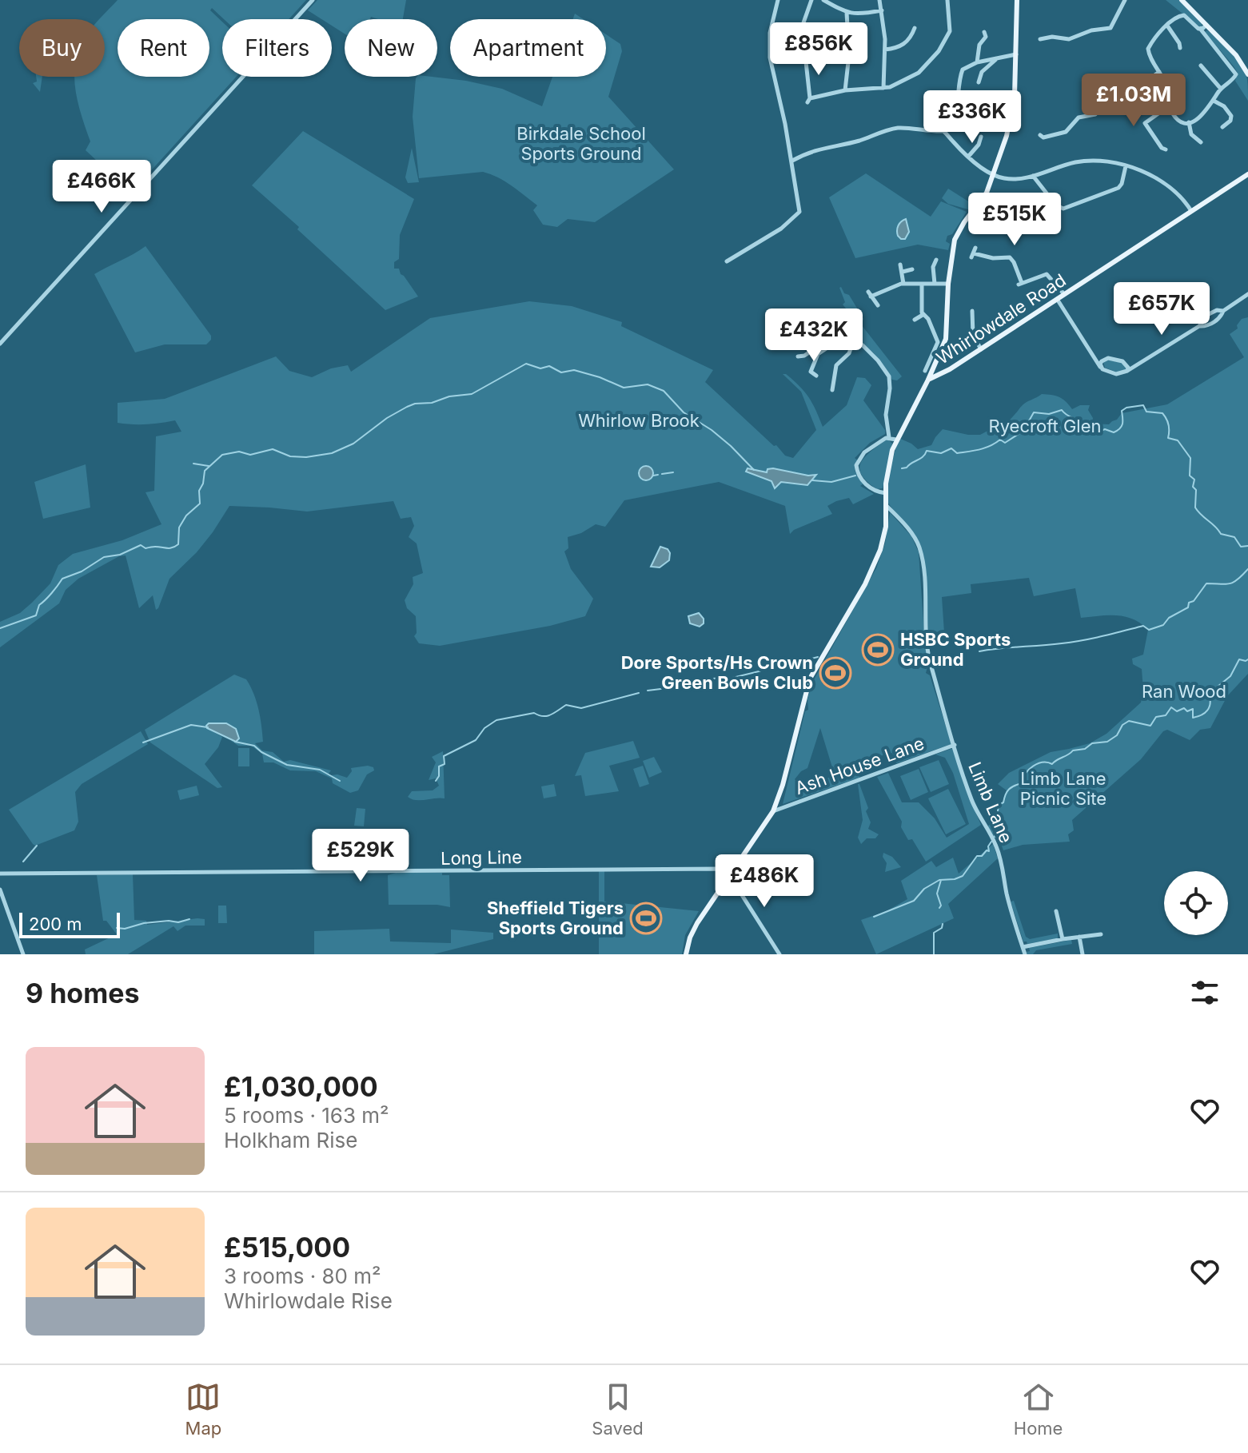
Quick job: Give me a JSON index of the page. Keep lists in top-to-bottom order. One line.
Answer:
{"streets":{"main road":["Whirlowdale Road"],"street":["Ash House Lane","Limb Lane","Long Line"]},"crossings":[["Ash House Lane","Limb Lane"]],"parks":["Birkdale School Sports Ground","Whirlow Brook","Ryecroft Glen","Ran Wood","Limb Lane Picnic Site"],"places":{"sports":["HSBC Sports Ground","Dore Sports/Hs Crown Green Bowls Club","Sheffield Tigers Sports Ground"]},"scale_bar":"200 m","page":{"chip":["Buy","Rent","Filters","New","Apartment"],"price":["£856K","£1.03M","£336K","£466K","£515K","£657K","£432K","£529K","£486K"],"scale":"200 m","heading":"9 homes","list":[{"name":"£1,030,000","note":"5 rooms · 163 m² · Holkham Rise"},{"name":"£515,000","note":"3 rooms · 80 m² · Whirlowdale Rise"}],"tabs":["Map","Saved","Home"]}}
